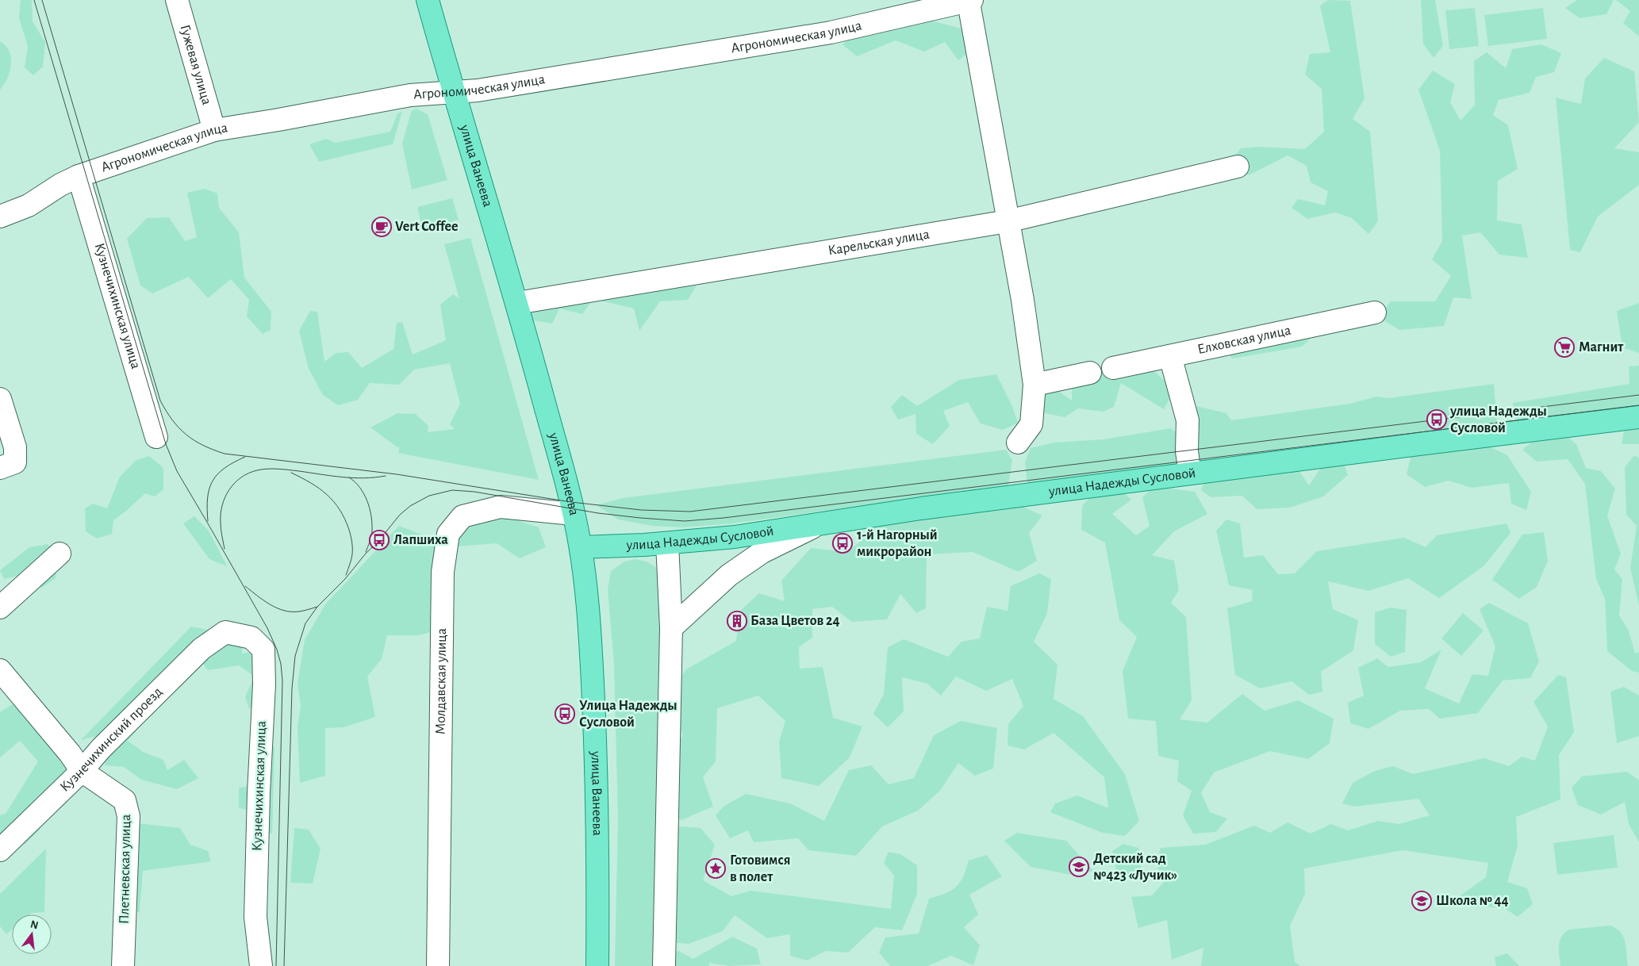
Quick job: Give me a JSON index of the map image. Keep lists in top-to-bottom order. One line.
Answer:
{"streets":{"main road":["улица Ванеева","улица Надежды Сусловой"],"street":["Агрономическая улица","Гужевая улица","Карельская улица","Кузнечихинская улица","Елховская улица","Молдавская улица","Кузнечихинский проезд","Плетневская улица"]},"crossings":[["Агрономическая улица","Гужевая улица"],["Агрономическая улица","улица Ванеева"],["Агрономическая улица","Кузнечихинская улица"],["улица Ванеева","Карельская улица"],["улица Ванеева","улица Надежды Сусловой"],["улица Ванеева","Молдавская улица"],["Кузнечихинская улица","Кузнечихинский проезд"],["Кузнечихинский проезд","Плетневская улица"]],"places":{"cafe":["Vert Coffee"],"supermarket":["Магнит"],"bus stop":["улица Надежды Сусловой","Лапшиха","1-й Нагорный микрорайон","Улица Надежды Сусловой"],"building":["База Цветов 24"],"school or university":["Детский сад №423 «Лучик»","Школа № 44"],"place":["Готовимся в полет"]},"north":"top"}
